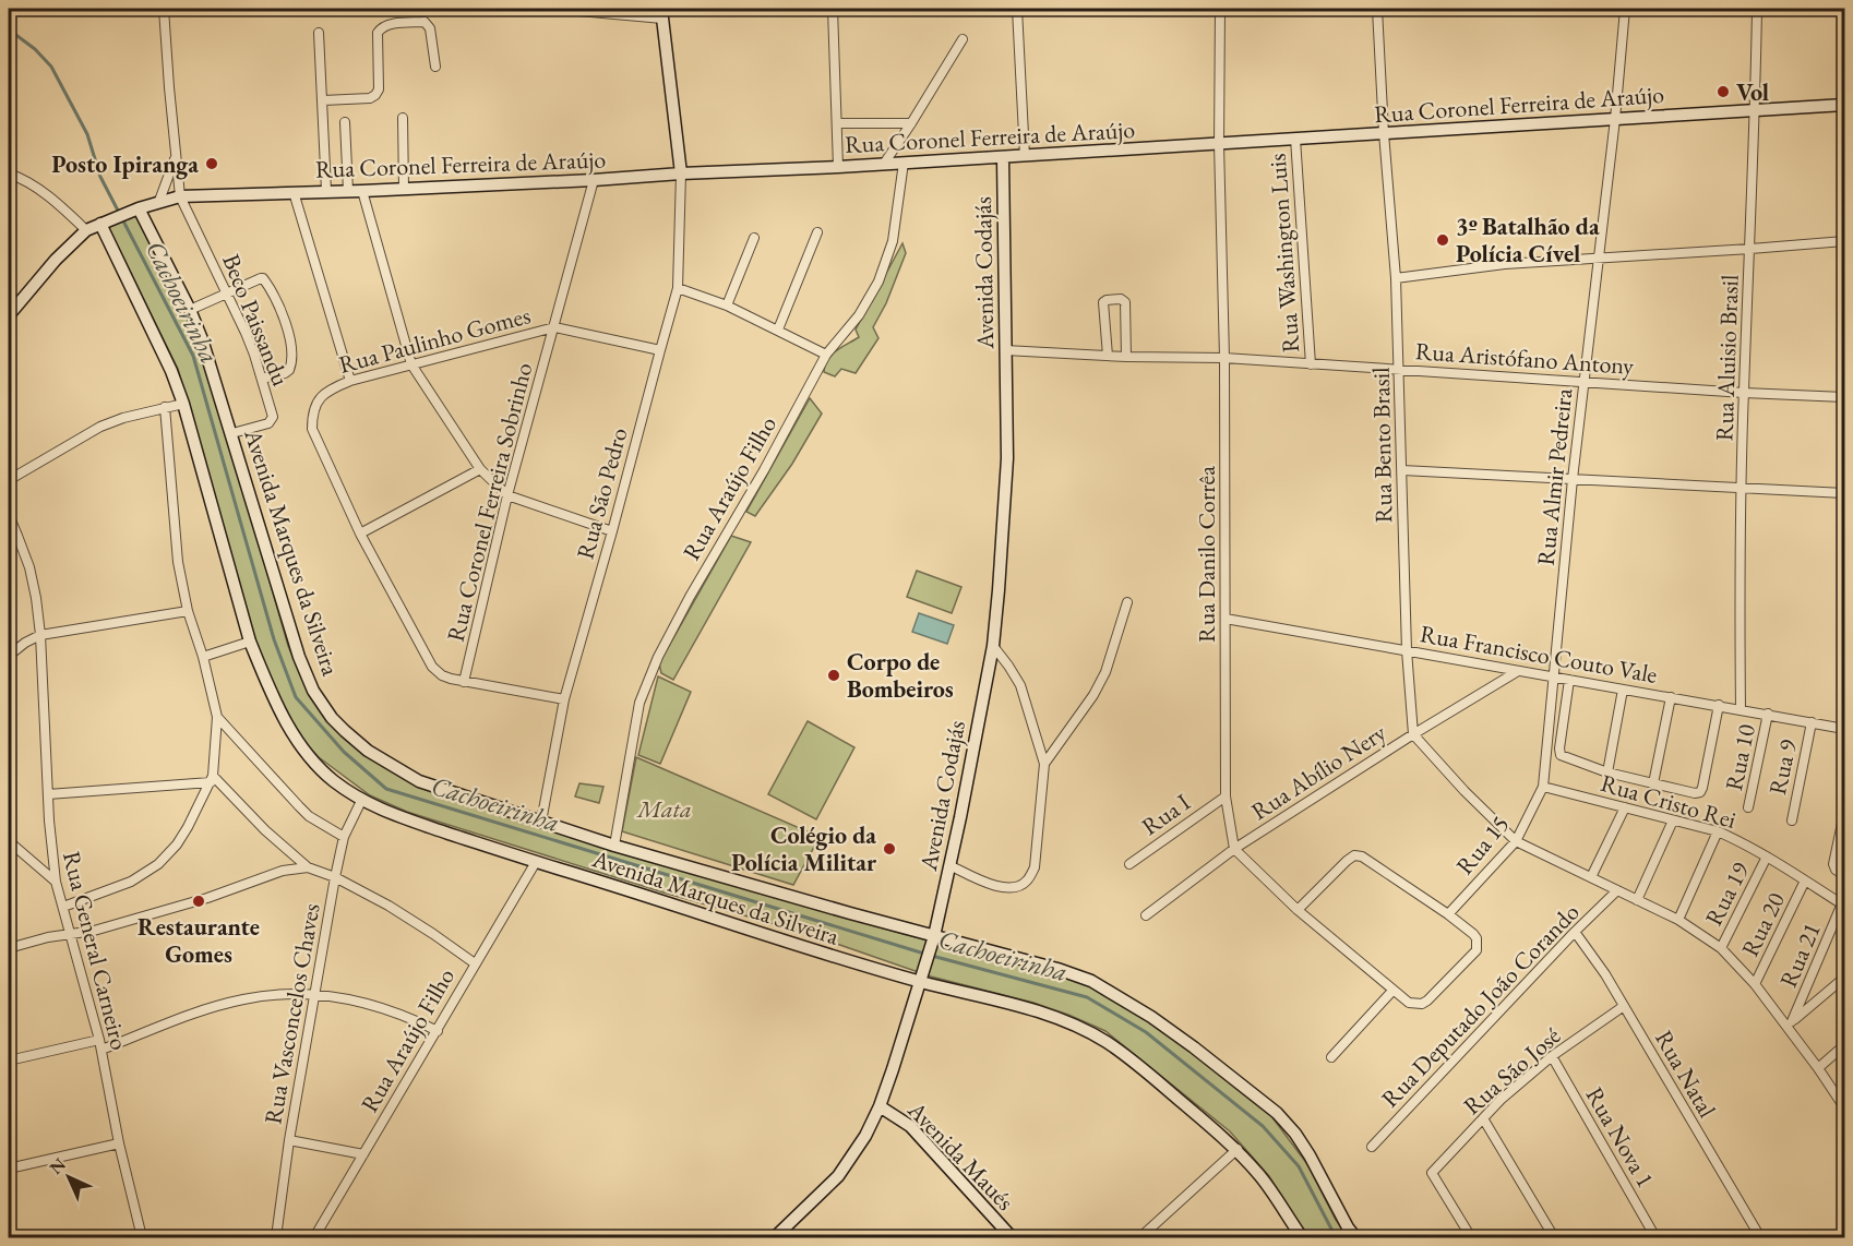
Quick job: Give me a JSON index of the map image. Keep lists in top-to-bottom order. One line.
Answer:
{"streets":{"street":["Rua Coronel Ferreira de Araújo","Rua Washington Luis","Avenida Codajás","Beco Paissandu","Rua Paulinho Gomes","Rua Aristófano Antony","Rua Aluisio Brasil","Rua Bento Brasil","Rua Almir Pedreira","Rua Araújo Filho","Rua São Pedro","Rua Coronel Ferreira Sobrinho","Avenida Marques da Silveira","Rua Danilo Corrêa","Rua Francisco Couto Vale","Rua 10","Rua 9","Rua Abílio Nery","Rua Cristo Rei","Rua I","Rua 15","Rua 19","Rua 20","Rua General Carneiro","Rua 21","Rua Deputado João Corando","Rua Vasconcelos Chaves","Rua São José","Rua Natal","Rua Nova 1","Avenida Maués"]},"crossings":[["Rua Coronel Ferreira de Araújo","Rua Washington Luis"],["Rua Coronel Ferreira de Araújo","Avenida Codajás"],["Rua Coronel Ferreira de Araújo","Beco Paissandu"],["Rua Coronel Ferreira de Araújo","Rua Aluisio Brasil"],["Rua Coronel Ferreira de Araújo","Rua Bento Brasil"],["Rua Coronel Ferreira de Araújo","Rua Almir Pedreira"],["Rua Coronel Ferreira de Araújo","Rua Araújo Filho"],["Rua Coronel Ferreira de Araújo","Rua São Pedro"],["Rua Coronel Ferreira de Araújo","Rua Coronel Ferreira Sobrinho"],["Rua Coronel Ferreira de Araújo","Avenida Marques da Silveira"],["Rua Coronel Ferreira de Araújo","Rua Danilo Corrêa"],["Rua Washington Luis","Rua Aristófano Antony"],["Avenida Codajás","Rua Aristófano Antony"],["Avenida Codajás","Avenida Marques da Silveira"],["Avenida Codajás","Avenida Maués"],["Beco Paissandu","Avenida Marques da Silveira"],["Rua Paulinho Gomes","Rua São Pedro"],["Rua Paulinho Gomes","Rua Coronel Ferreira Sobrinho"],["Rua Aristófano Antony","Rua Aluisio Brasil"],["Rua Aristófano Antony","Rua Bento Brasil"],["Rua Aristófano Antony","Rua Almir Pedreira"],["Rua Aristófano Antony","Rua Danilo Corrêa"],["Rua Aluisio Brasil","Rua Francisco Couto Vale"],["Rua Bento Brasil","Rua Francisco Couto Vale"],["Rua Bento Brasil","Rua Abílio Nery"],["Rua Almir Pedreira","Rua Francisco Couto Vale"],["Rua Almir Pedreira","Rua 15"],["Rua Araújo Filho","Avenida Marques da Silveira"],["Rua São Pedro","Avenida Marques da Silveira"],["Avenida Marques da Silveira","Rua Vasconcelos Chaves"],["Rua Danilo Corrêa","Rua Francisco Couto Vale"],["Rua Danilo Corrêa","Rua Abílio Nery"],["Rua Danilo Corrêa","Rua I"],["Rua Francisco Couto Vale","Rua 10"],["Rua Francisco Couto Vale","Rua 9"],["Rua Francisco Couto Vale","Rua Abílio Nery"],["Rua Francisco Couto Vale","Rua 15"],["Rua Cristo Rei","Rua 15"],["Rua Cristo Rei","Rua 19"],["Rua Cristo Rei","Rua 20"],["Rua Cristo Rei","Rua 21"],["Rua Deputado João Corando","Rua Natal"],["Rua São José","Rua Natal"],["Rua São José","Rua Nova 1"]],"water":["Cachoeirinha"],"parks":["Mata"],"places":["Vol","Posto Ipiranga","3º Batalhão da Polícia Cível","Corpo de Bombeiros","Colégio da Polícia Militar","Restaurante Gomes"],"north":"top left"}
